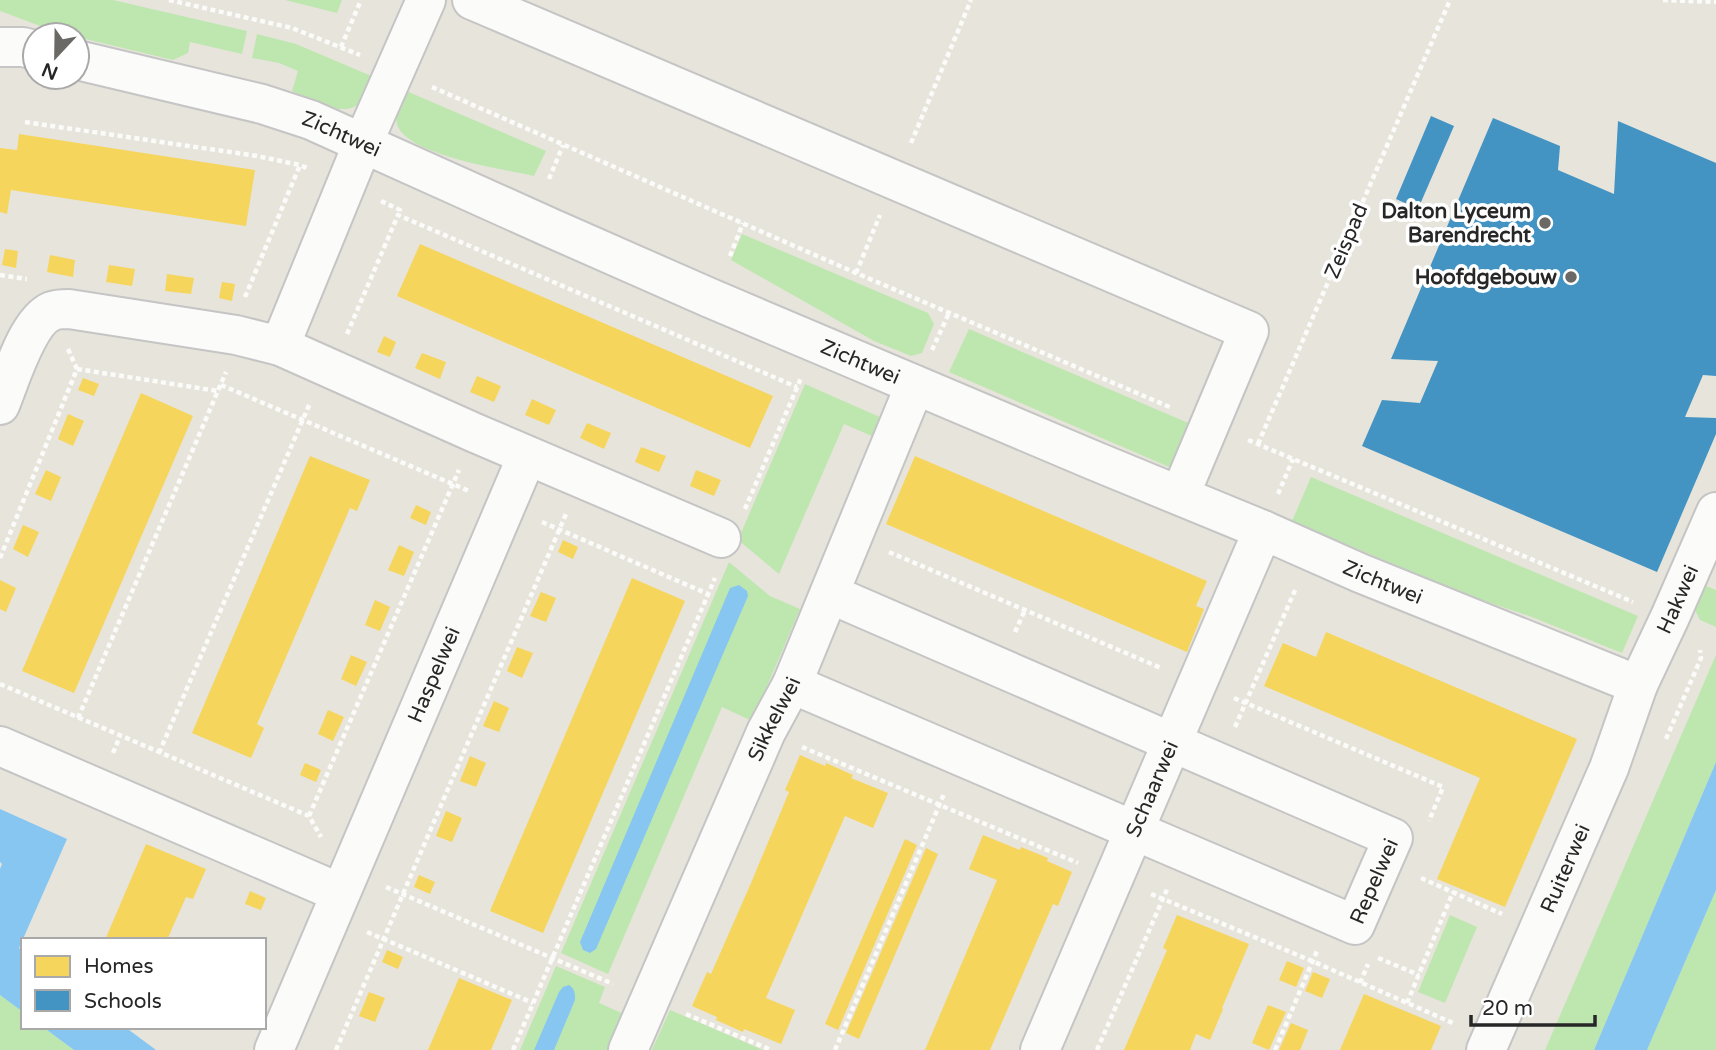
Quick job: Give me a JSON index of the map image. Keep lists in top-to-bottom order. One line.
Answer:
{"streets":{"street":["Zichtwei","Hakwei","Haspelwei","Sikkelwei","Schaarwei","Ruiterwei","Repelwei"],"path":["Zeispad"]},"crossings":[["Zichtwei","Hakwei"],["Zichtwei","Sikkelwei"],["Zichtwei","Schaarwei"],["Zichtwei","Ruiterwei"],["Hakwei","Ruiterwei"],["Sikkelwei","Repelwei"],["Schaarwei","Repelwei"]],"places":["Dalton Lyceum Barendrecht","Hoofdgebouw"],"legend":["Homes","Schools"],"scale_bar":"20 m","north":"bottom"}
